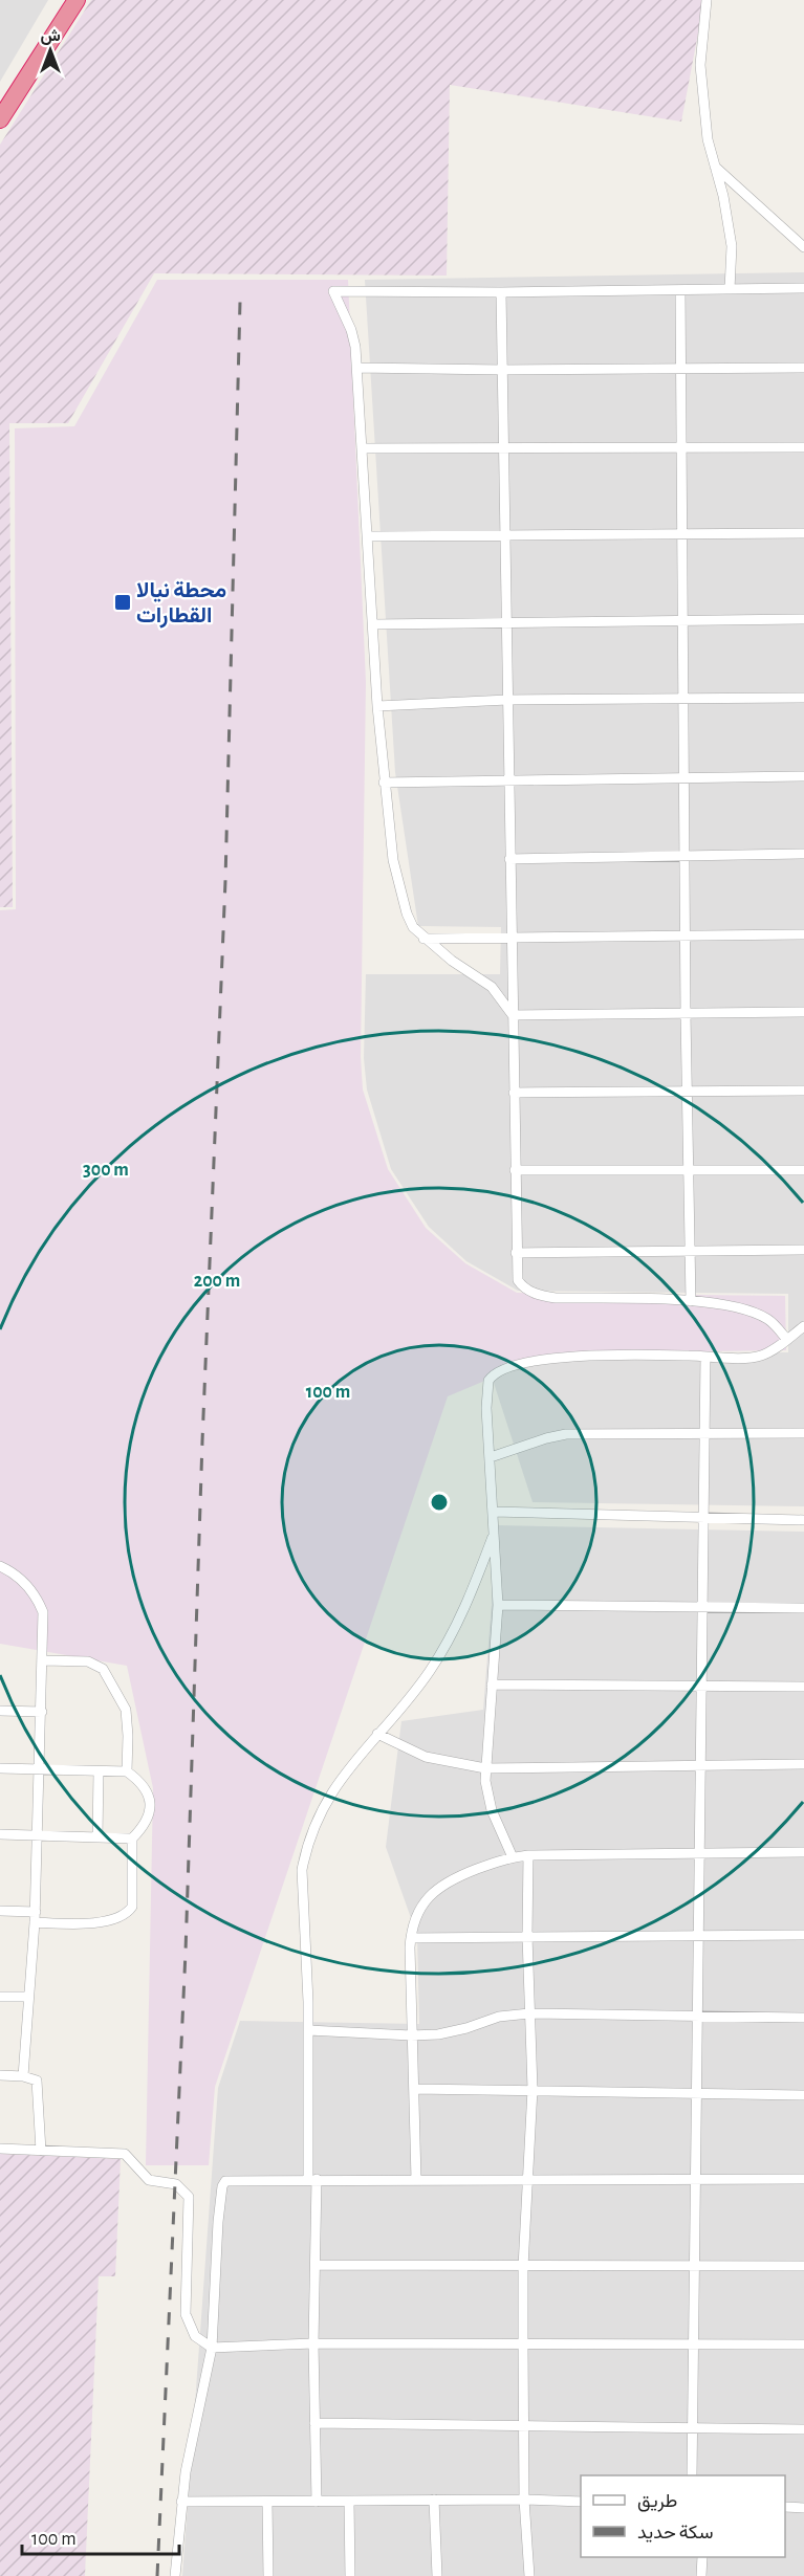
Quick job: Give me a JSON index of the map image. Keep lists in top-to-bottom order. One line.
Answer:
{"places":{"transit":["محطة نيالا القطارات"]},"legend":["طريق","سكة حديد"],"scale_bar":"100 m","north":"top","rings":["300 m","200 m","100 m"]}
